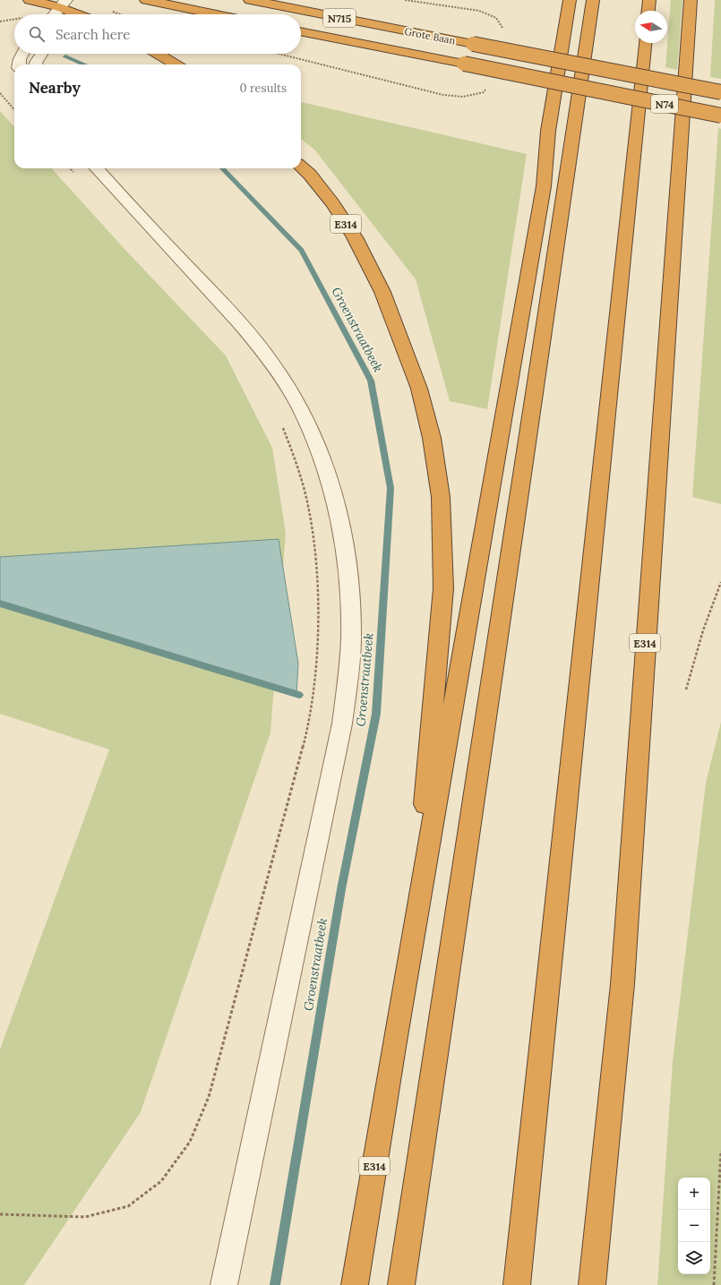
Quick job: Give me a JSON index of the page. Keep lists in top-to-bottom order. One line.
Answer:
{"streets":{"highway":["N715","Grote Baan","N74","E314"]},"crossings":[["Grote Baan","N74"]],"water":["Groenstraatbeek"],"north":"left","page":{"search":"Search here","heading":["Nearby","0 results"],"map_buttons":["+","−"]}}
